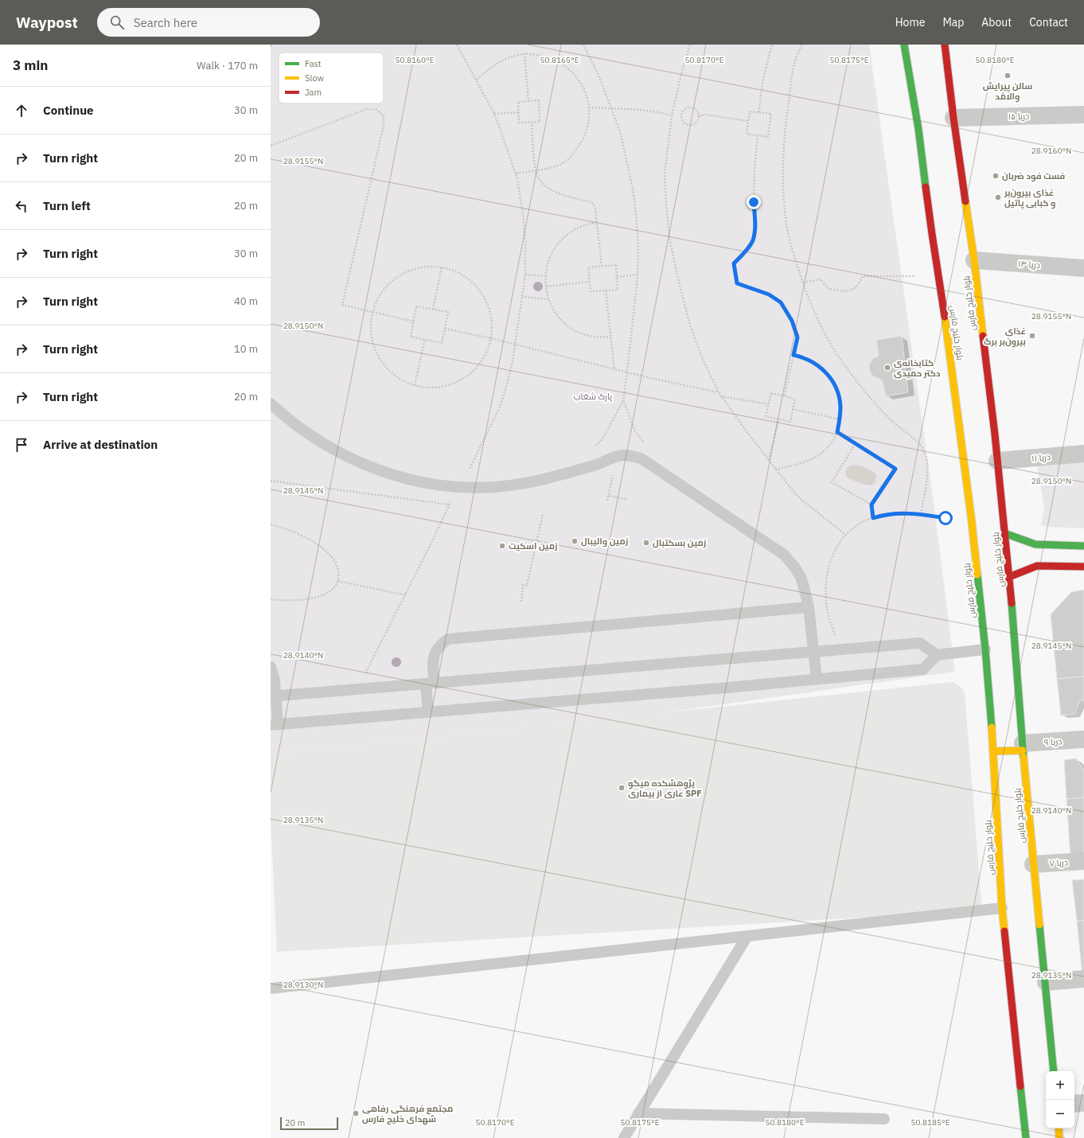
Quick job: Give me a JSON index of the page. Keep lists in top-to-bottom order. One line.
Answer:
{"streets":{"main road":["بلوار خلیج‌ فارس","بلوار خلیج ‌فارس"],"street":["دریا ۱۵","دریا ۱۳","دریا ۱۱","دریا ۹","دریا ۷"]},"crossings":[["دریا ۱۵","بلوار خلیج‌ فارس"],["دریا ۱۳","بلوار خلیج‌ فارس"],["بلوار خلیج‌ فارس","دریا ۱۱"],["بلوار خلیج‌ فارس","دریا ۹"],["بلوار خلیج‌ فارس","دریا ۷"]],"parks":["پارک شغاب"],"places":["سالن پیرایش والامُد","فست فود ضربان","غذای بیرون‌بر و کبابی پاتیل","غذای بیرون‌بر برگ","کتابخانه‌ی دکتر حمیدی","زمین والیبال","زمین بسکتبال","زمین اسکیت","پژوهشکده میگو عاری از بیماری SPF","مجتمع فرهنگی رفاهی شهدای خلیج فارس"],"legend":["Fast","Slow","Jam"],"scale_bar":"20 m","page":{"header":"Waypost","search":"Search here","nav":["Home","Map","About","Contact"],"heading":["3 min","Walk · 170 m"],"list":[["Continue","30 m"],["Turn right","20 m"],["Turn left","20 m"],["Turn right","30 m"],["Turn right","40 m"],["Turn right","10 m"],["Turn right","20 m"],"Arrive at destination"],"map_buttons":["+","−"],"scale":"20 m"},"coordinates":["50.8160°E","50.8165°E","50.8170°E","50.8175°E","50.8180°E","28.9160°N","28.9155°N","28.9150°N","28.9145°N","28.9140°N","28.9135°N","28.9130°N","50.8185°E"]}
